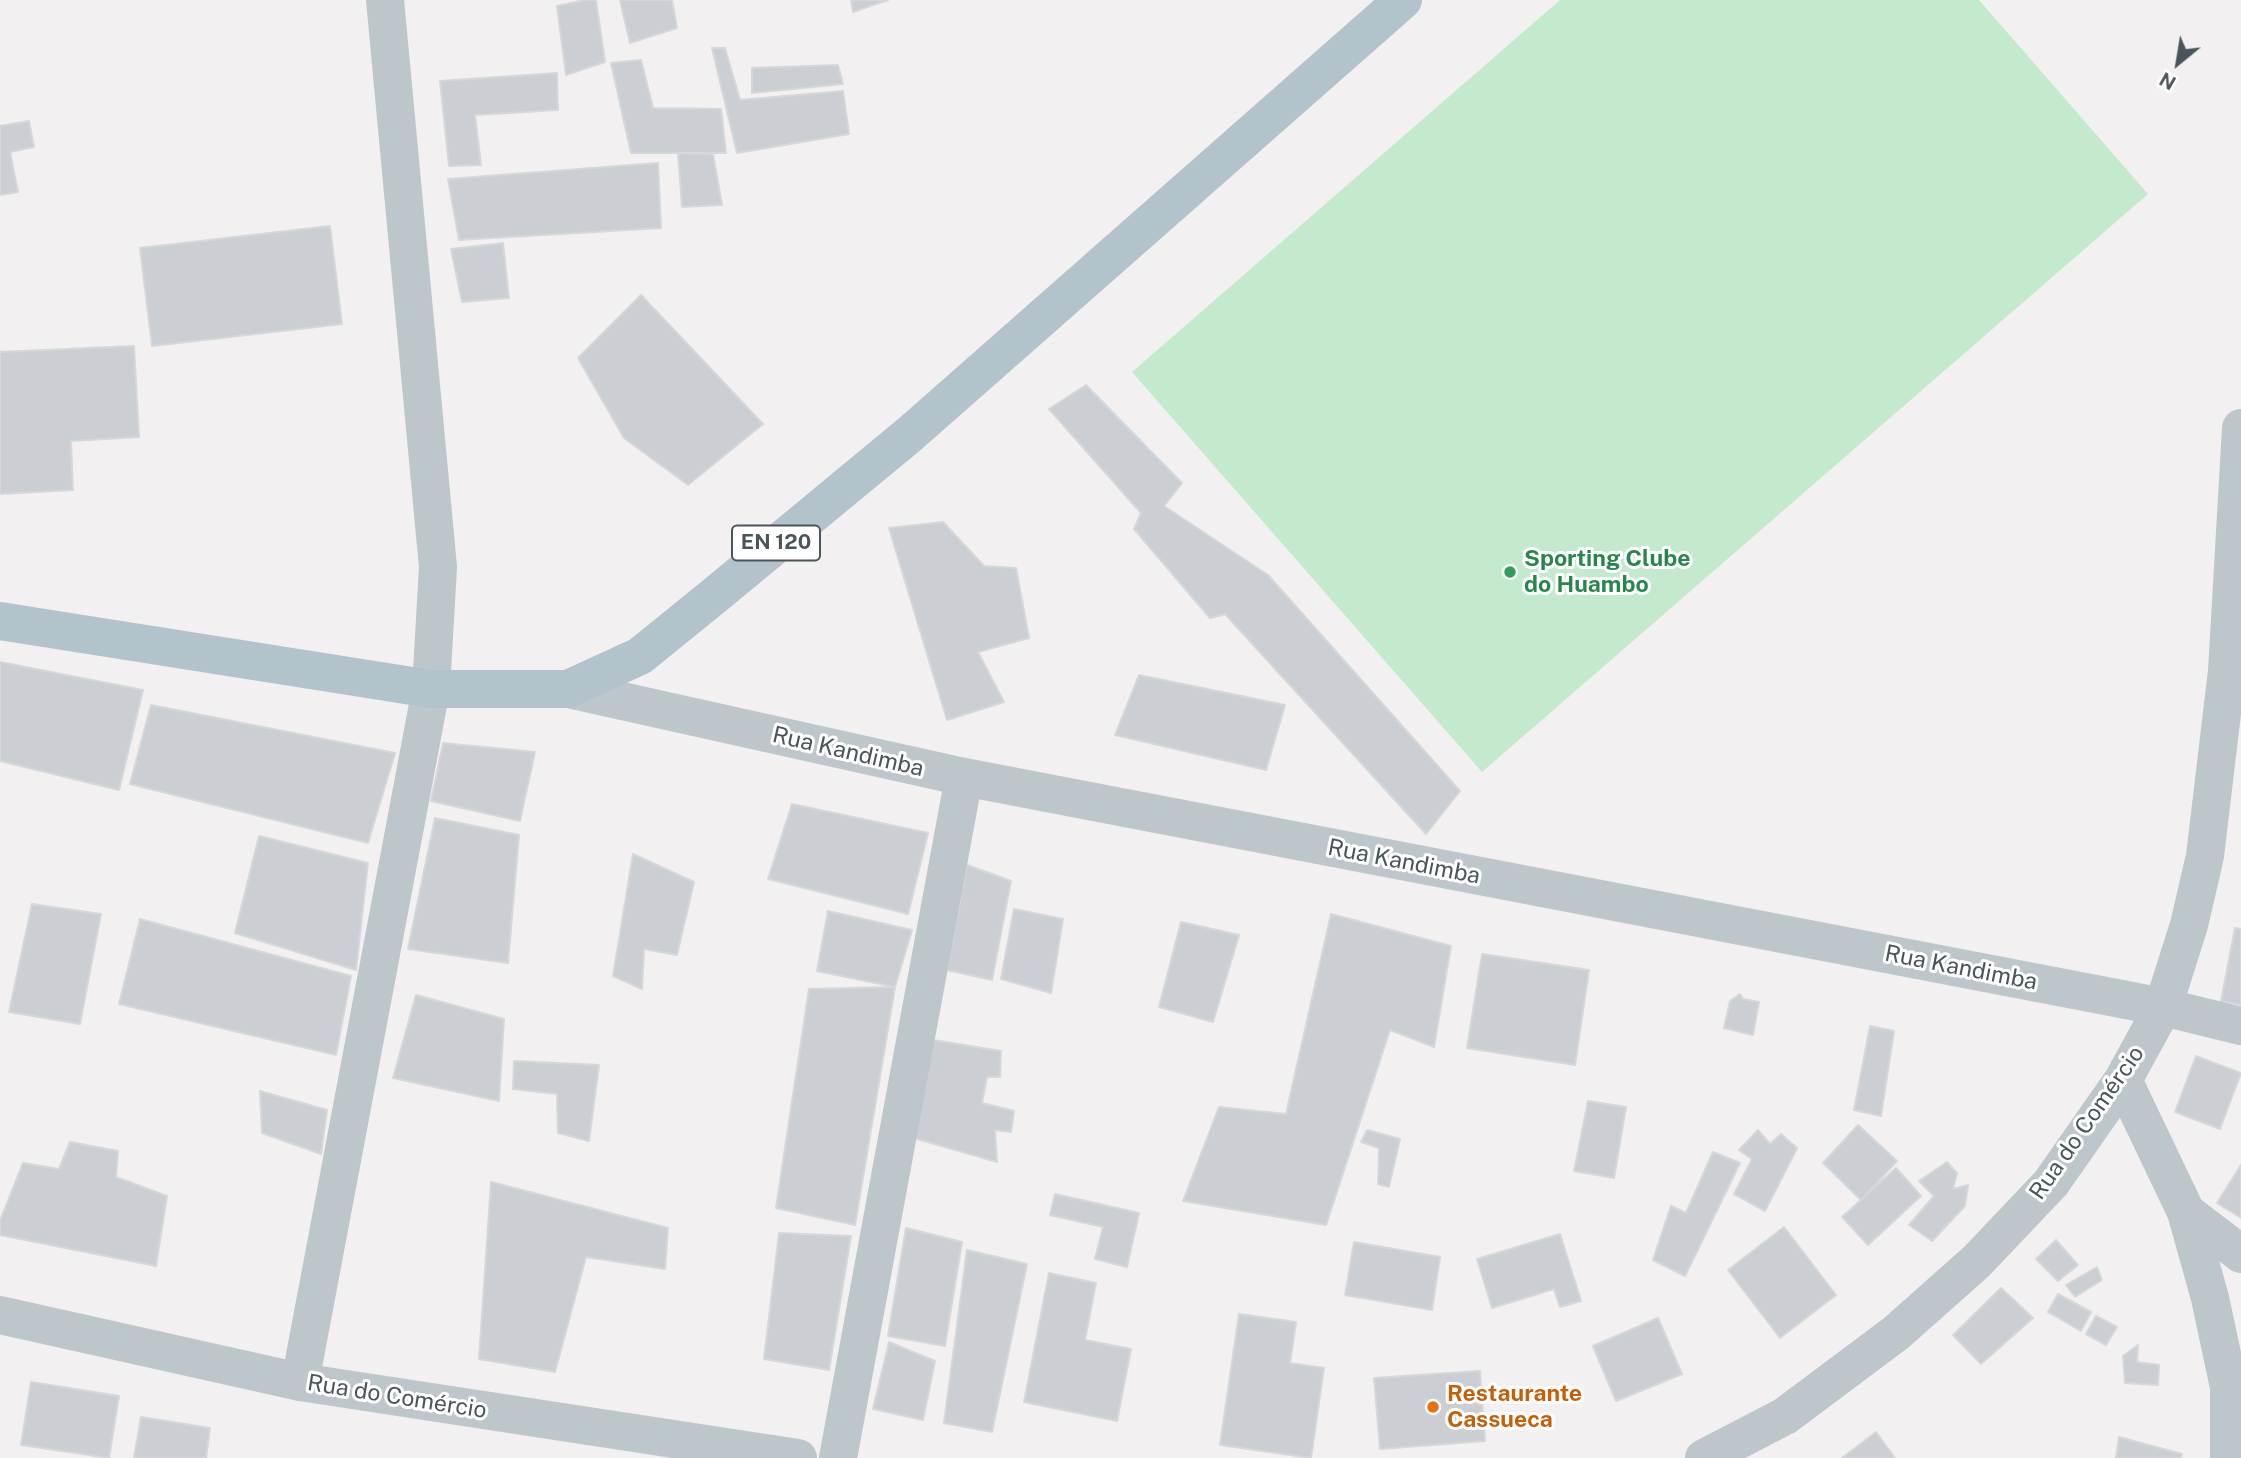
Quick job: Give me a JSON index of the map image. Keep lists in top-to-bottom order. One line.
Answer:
{"streets":{"main road":["EN 120"],"street":["Rua Kandimba","Rua do Comércio"]},"crossings":[["EN 120","Rua Kandimba"],["Rua Kandimba","Rua do Comércio"]],"places":["Sporting Clube do Huambo","Restaurante Cassueca"],"north":"bottom left"}
